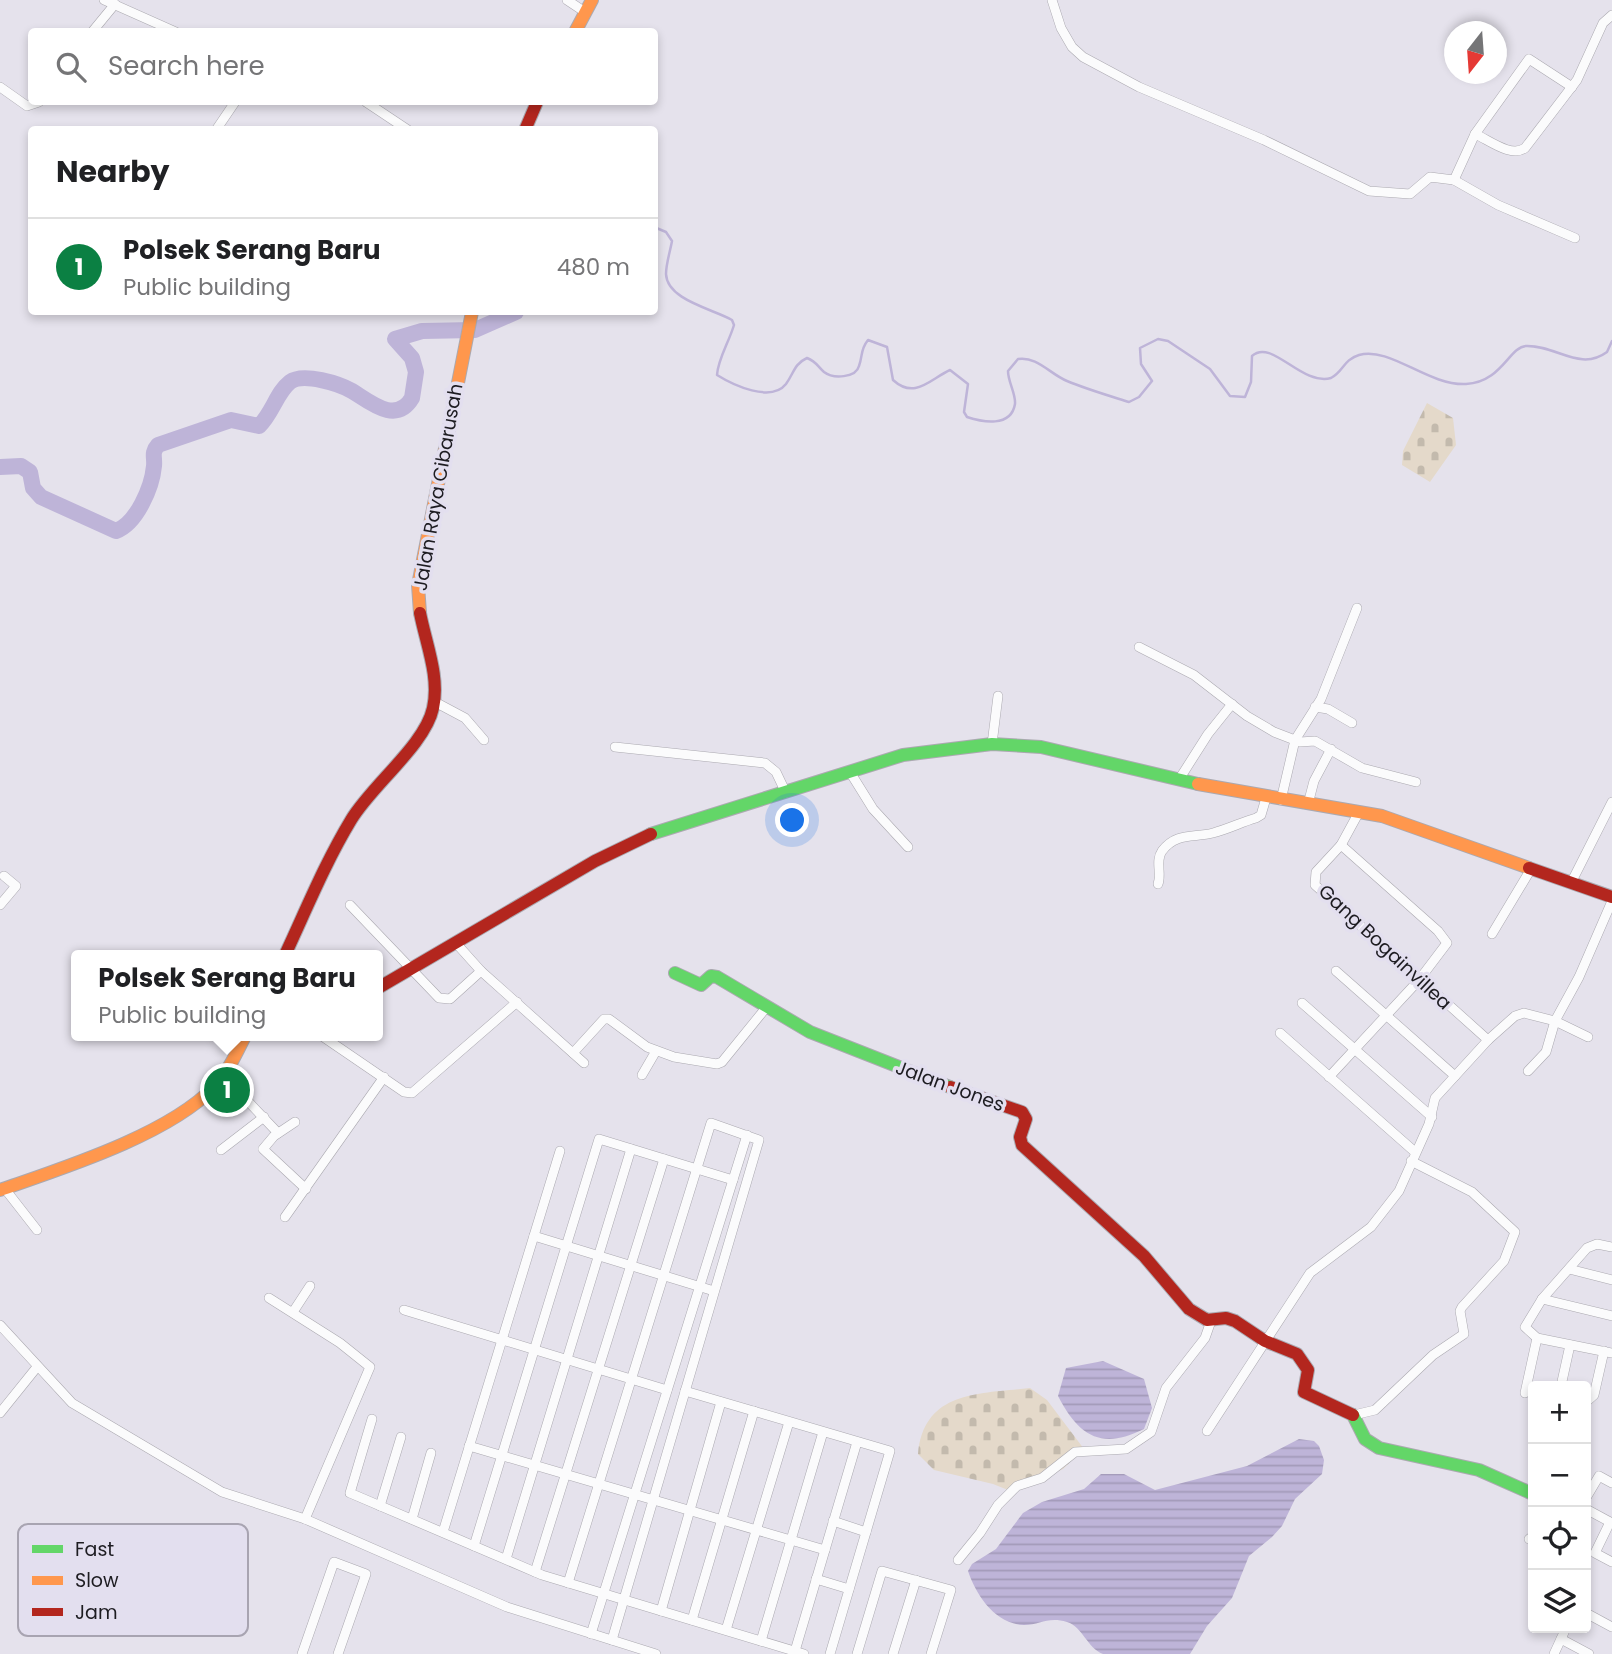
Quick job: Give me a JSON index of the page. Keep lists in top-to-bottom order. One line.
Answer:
{"streets":{"street":["Jalan Raya Cibarusah","Gang Bogainvillea","Jalan Jones"]},"legend":["Fast","Slow","Jam"],"north":"bottom","page":{"search":"Search here","heading":"Nearby","list":[{"mark":"1","name":"Polsek Serang Baru","note":"Public building","value":"480 m"}],"popup":["Polsek Serang Baru","Public building"],"pins":"1","map_buttons":["+","−"]}}
